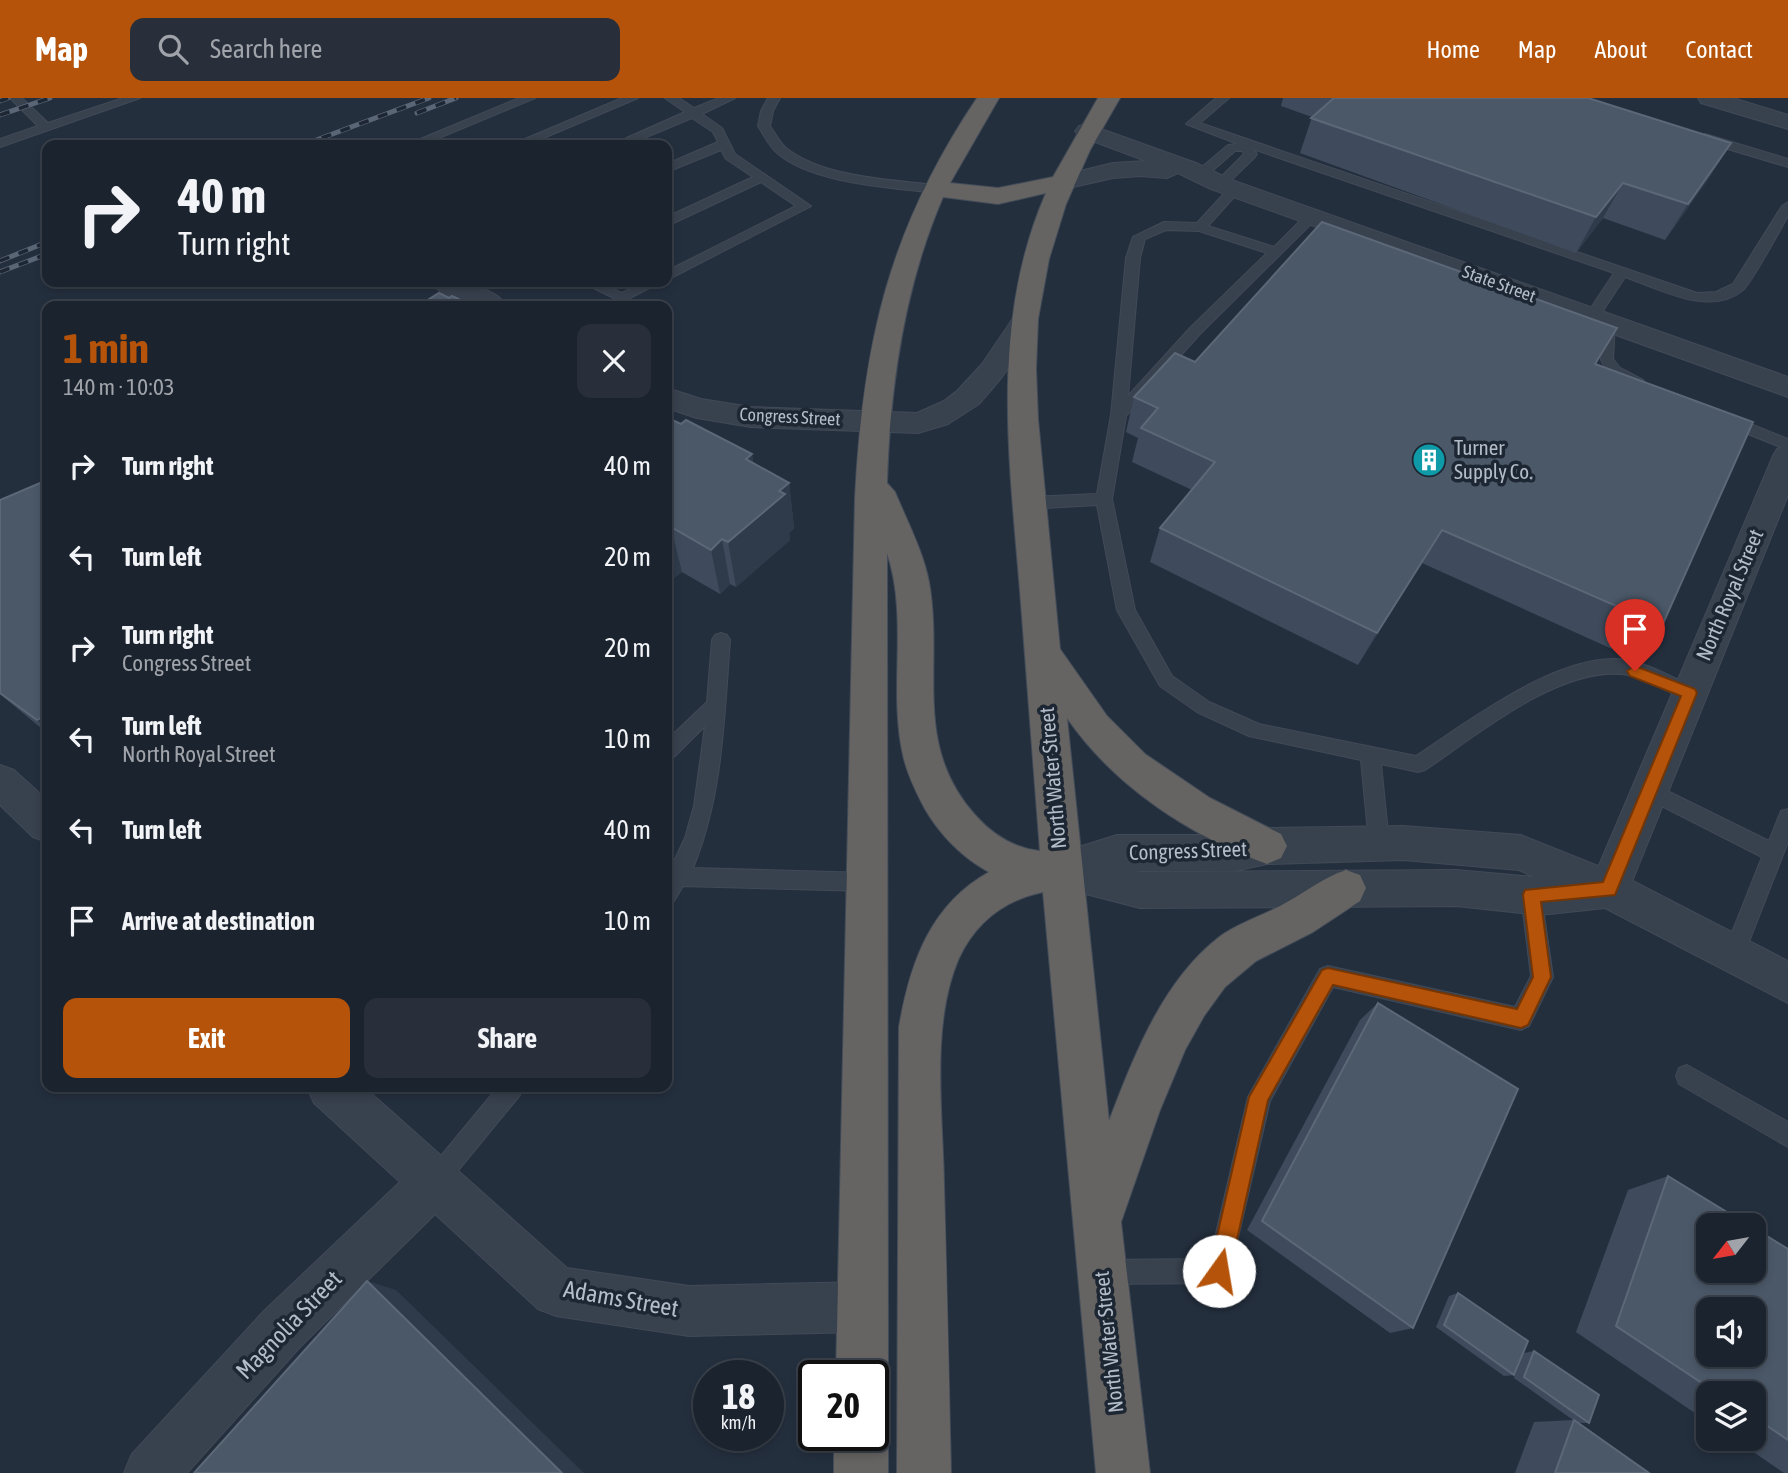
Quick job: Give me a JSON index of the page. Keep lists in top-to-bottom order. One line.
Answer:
{"streets":{"highway":["North Water Street"],"street":["State Street","Congress Street","North Royal Street","Adams Street","Magnolia Street"]},"crossings":[["State Street","North Water Street"],["Congress Street","North Royal Street"],["Congress Street","North Water Street"],["Adams Street","Magnolia Street"]],"places":{"building":["Turner Supply Co."]},"north":"bottom left","page":{"header":"Map","search":"Search here","nav":["Home","Map","About","Contact"],"turn":["40 m","Turn right"],"heading":["1 min","140 m · 10:03"],"list":[{"name":"Turn right","value":"40 m"},{"name":"Turn left","value":"20 m"},{"name":"Turn right","note":"Congress Street","value":"20 m"},{"name":"Turn left","note":"North Royal Street","value":"10 m"},{"name":"Turn left","value":"40 m"},{"name":"Arrive at destination","value":"10 m"}],"buttons":["Exit","Share"],"speed":"18 km/h","limit":"20"}}
